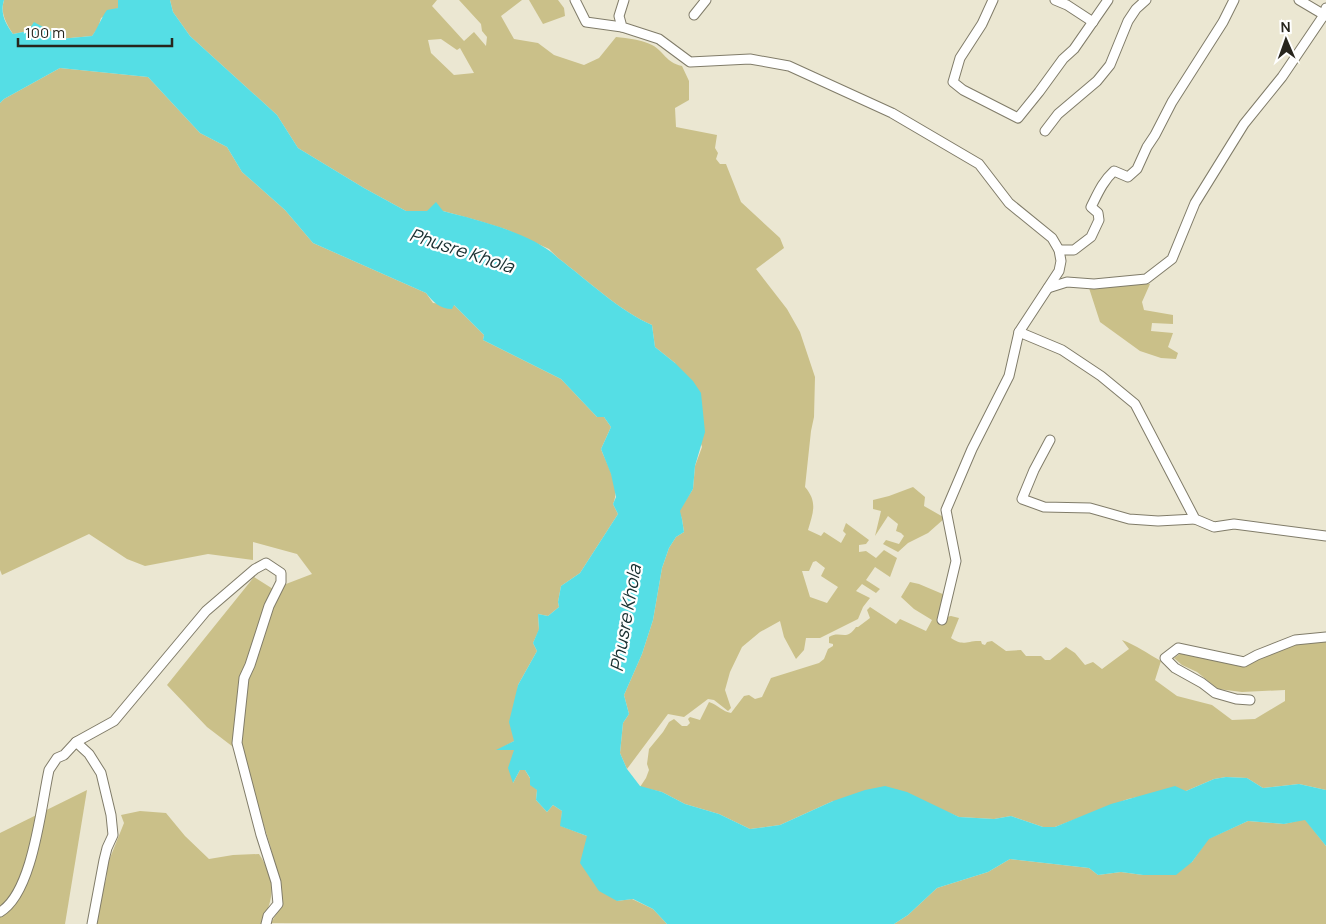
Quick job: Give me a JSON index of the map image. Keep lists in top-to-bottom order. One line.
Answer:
{"water":["Phusre Khola"],"scale_bar":"100 m","north":"top"}
